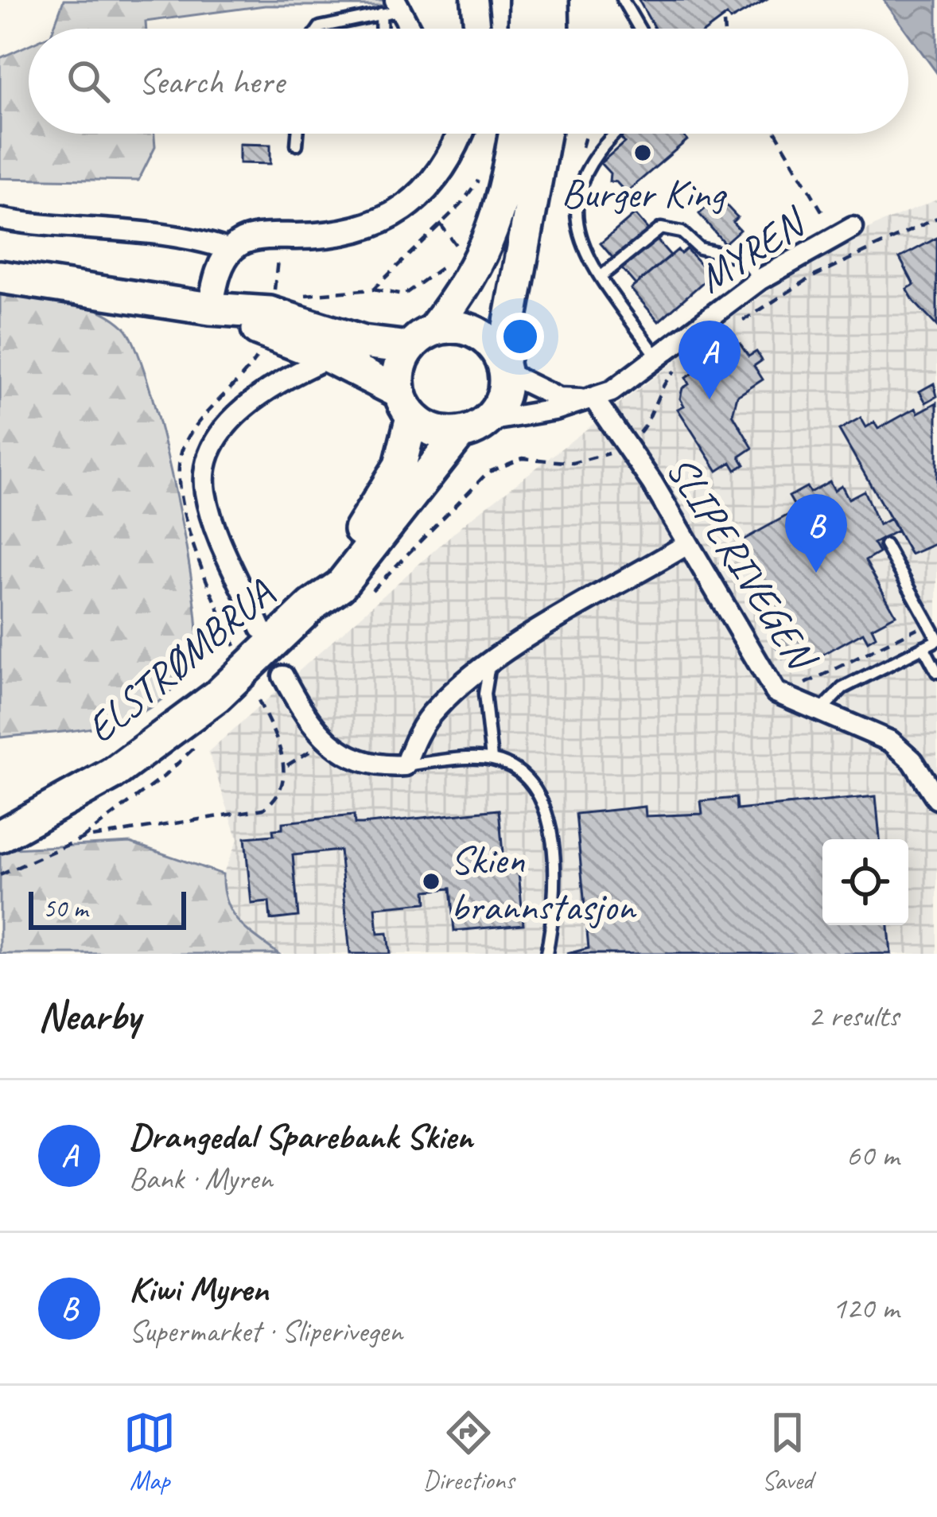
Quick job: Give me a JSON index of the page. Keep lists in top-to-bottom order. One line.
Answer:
{"streets":{"main road":["ELSTRØMBRUA"],"street":["MYREN","SLIPERIVEGEN"]},"crossings":[["MYREN","SLIPERIVEGEN"],["MYREN","ELSTRØMBRUA"]],"places":["Burger King","Skien brannstasjon"],"scale_bar":"50 m","page":{"search":"Search here","pins":["A","B"],"scale":"50 m","heading":["Nearby","2 results"],"list":[{"mark":"A","name":"Drangedal Sparebank Skien","note":"Bank · Myren","value":"60 m"},{"mark":"B","name":"Kiwi Myren","note":"Supermarket · Sliperivegen","value":"120 m"}],"nav":["Map","Directions","Saved"]}}
